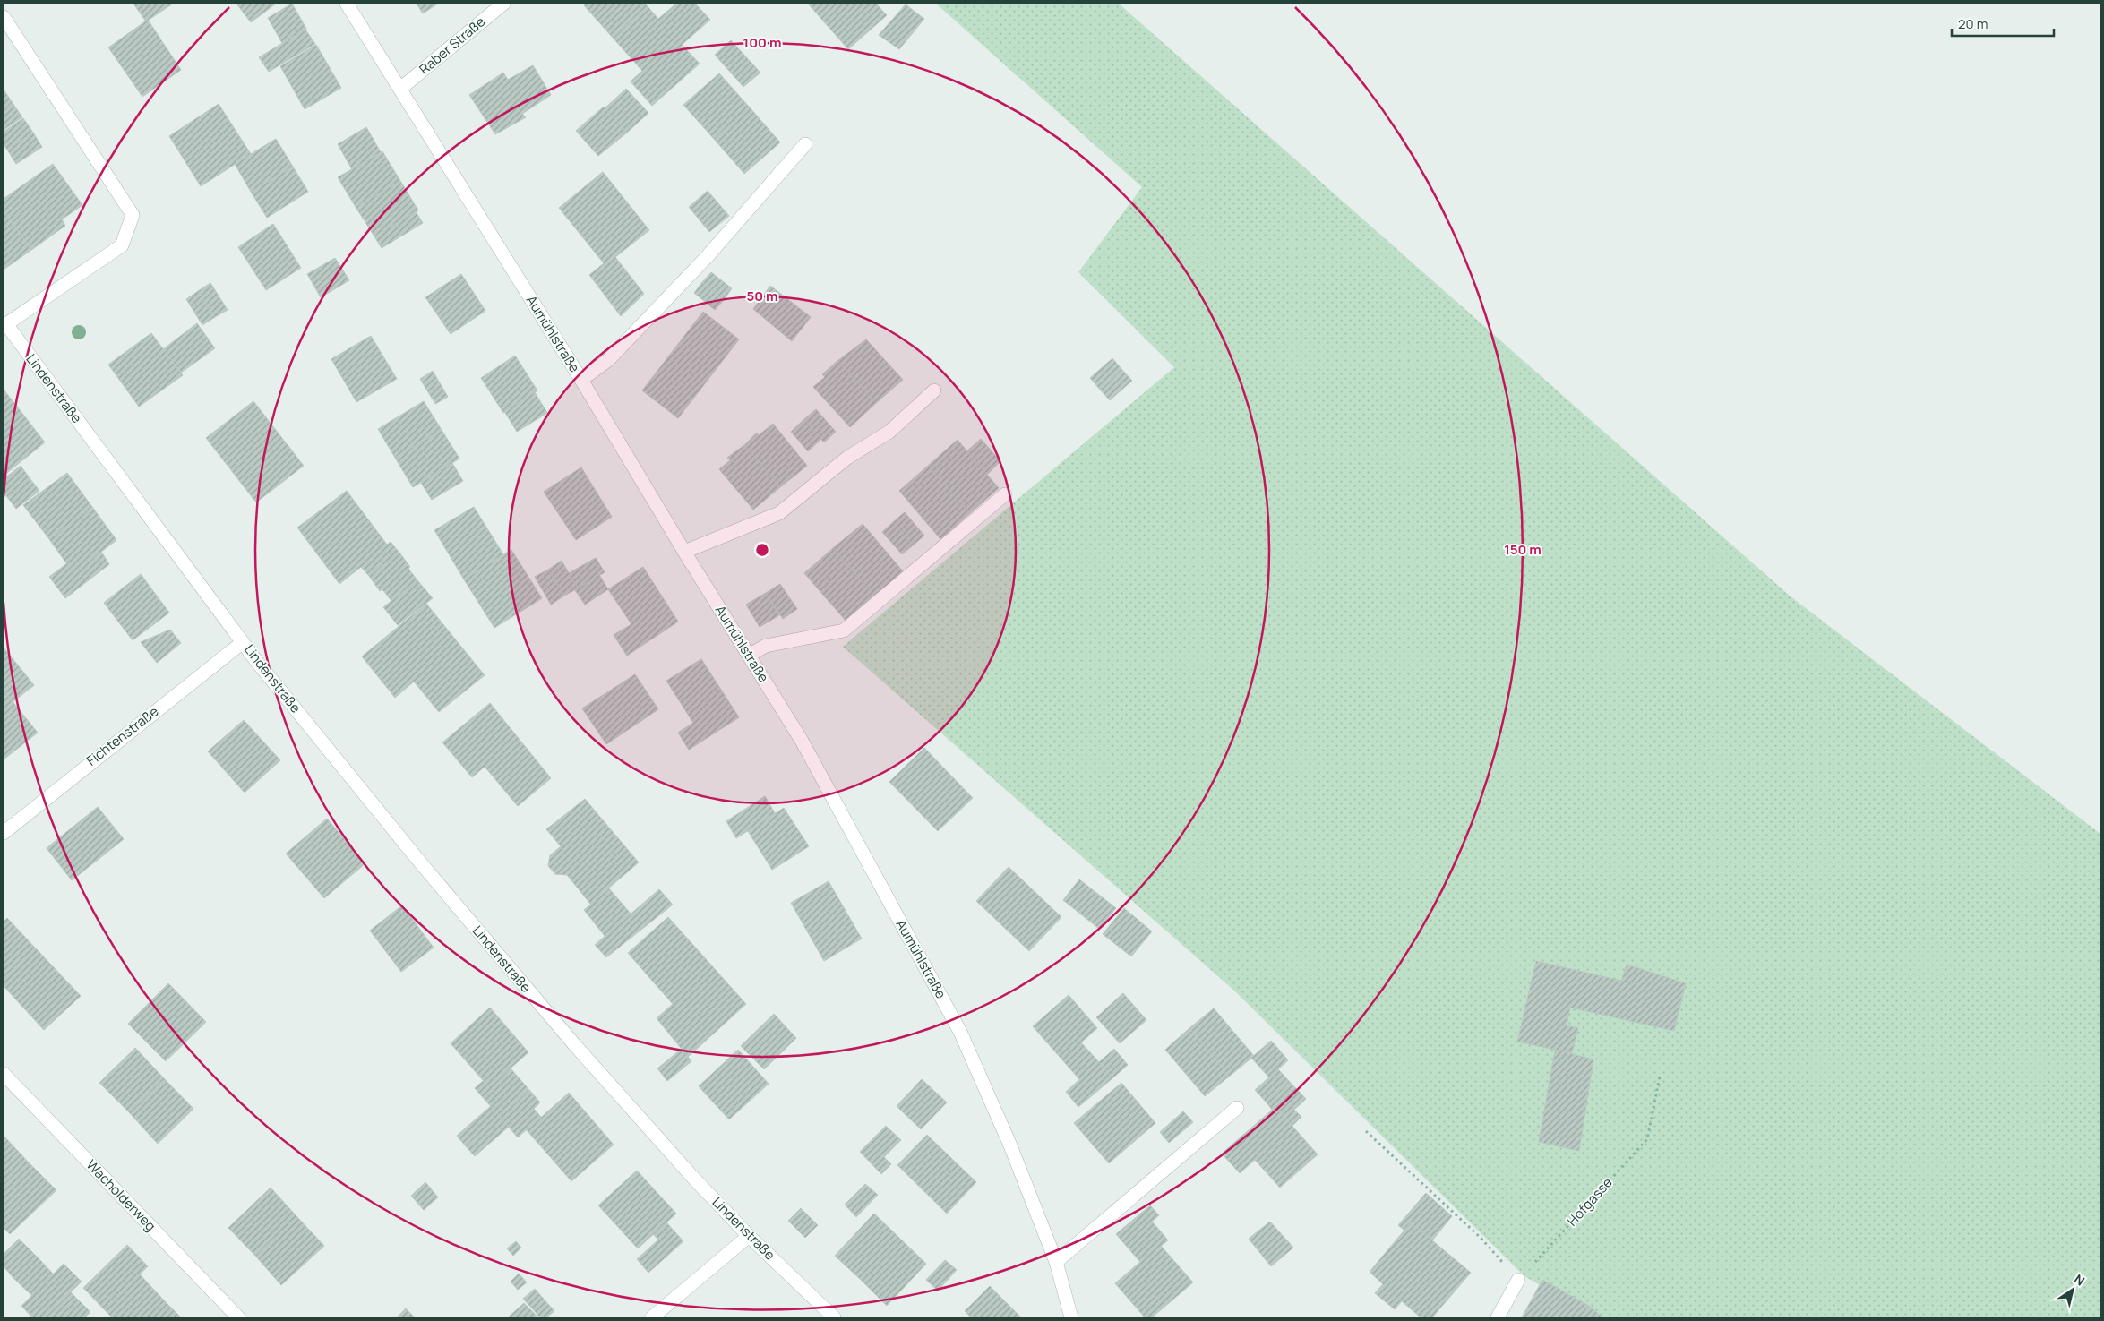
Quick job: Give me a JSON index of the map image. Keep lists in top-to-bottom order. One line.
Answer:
{"streets":{"street":["Raber Straße","Aumühlstraße","Lindenstraße","Fichtenstraße","Wacholderweg"],"path":["Hofgasse"]},"crossings":[["Raber Straße","Aumühlstraße"],["Lindenstraße","Fichtenstraße"]],"scale_bar":"20 m","north":"top right","rings":["100 m","50 m","150 m"]}
